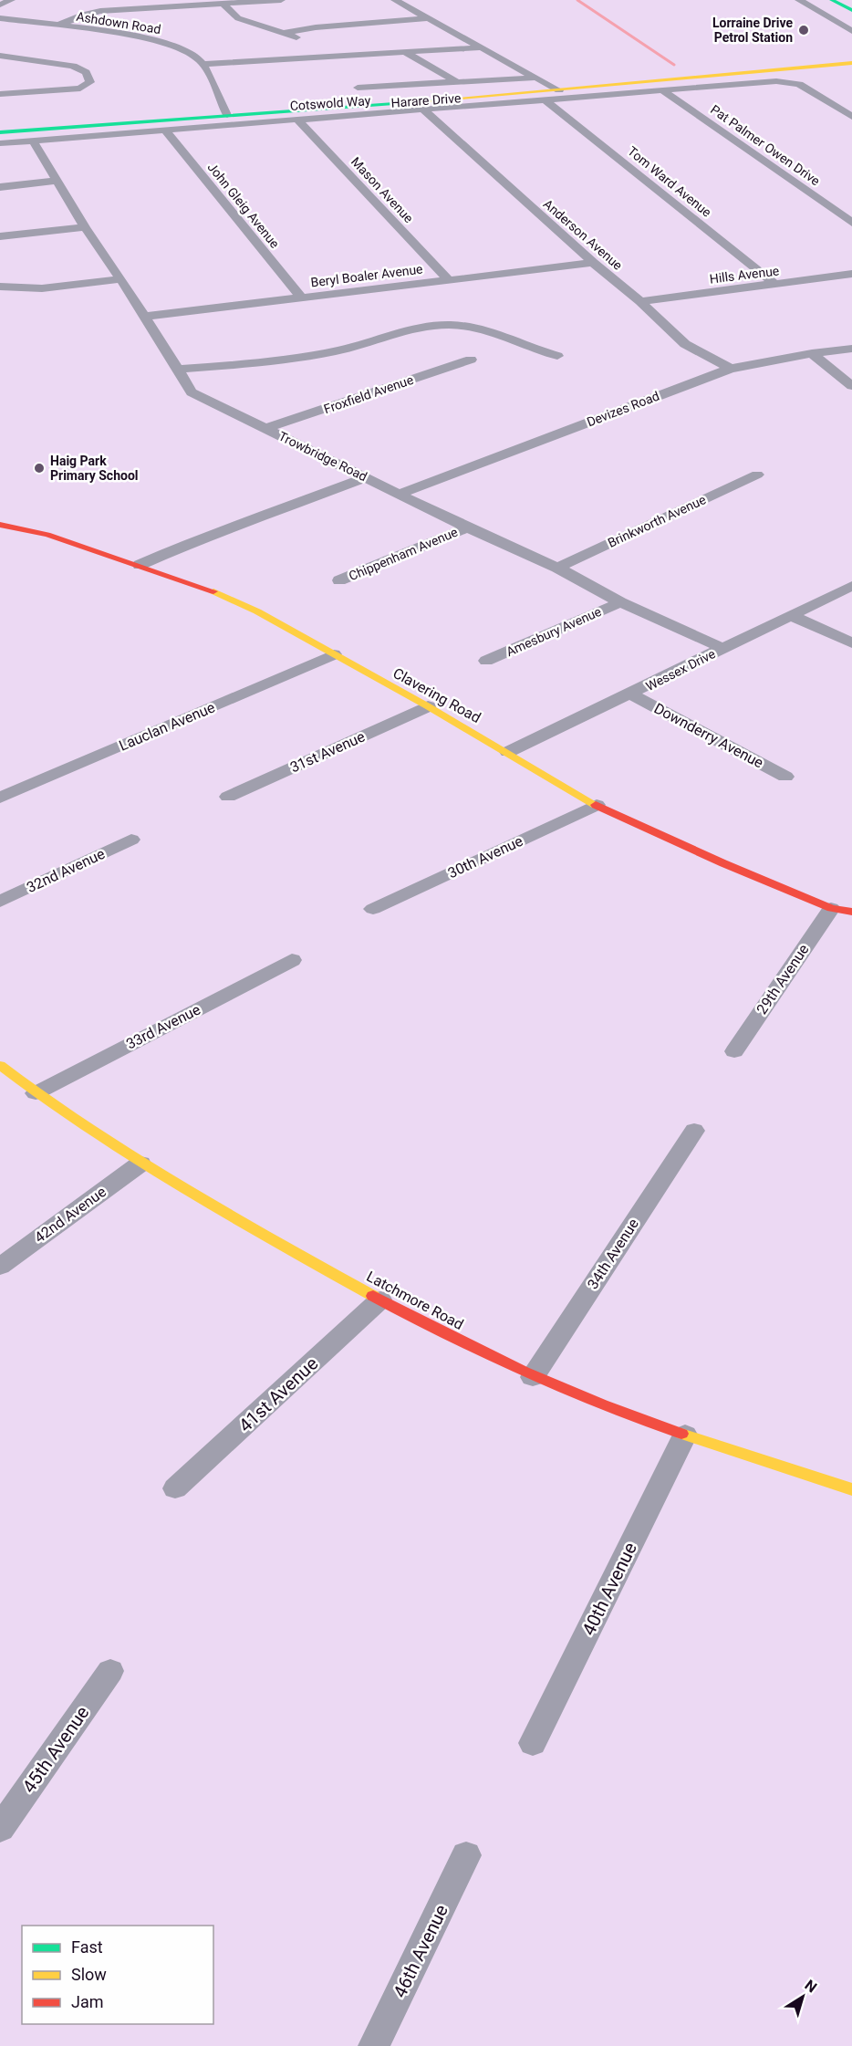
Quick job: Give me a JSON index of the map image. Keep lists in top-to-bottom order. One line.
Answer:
{"streets":{"street":["Ashdown Road","Harare Drive","Cotswold Way","Pat Palmer Owen Drive","Tom Ward Avenue","Mason Avenue","John Gleig Avenue","Anderson Avenue","Hills Avenue","Beryl Boaler Avenue","Froxfield Avenue","Devizes Road","Trowbridge Road","Brinkworth Avenue","Chippenham Avenue","Amesbury Avenue","Wessex Drive","Clavering Road","Lauclan Avenue","Downderry Avenue","31st Avenue","30th Avenue","32nd Avenue","29th Avenue","33rd Avenue","42nd Avenue","34th Avenue","Latchmore Road","41st Avenue","40th Avenue","45th Avenue","46th Avenue"]},"crossings":[["Ashdown Road","Harare Drive"],["Cotswold Way","Pat Palmer Owen Drive"],["Cotswold Way","Tom Ward Avenue"],["Cotswold Way","Mason Avenue"],["Cotswold Way","John Gleig Avenue"],["Cotswold Way","Anderson Avenue"],["Cotswold Way","Trowbridge Road"],["Tom Ward Avenue","Hills Avenue"],["Mason Avenue","Beryl Boaler Avenue"],["John Gleig Avenue","Beryl Boaler Avenue"],["Anderson Avenue","Hills Avenue"],["Anderson Avenue","Beryl Boaler Avenue"],["Anderson Avenue","Devizes Road"],["Beryl Boaler Avenue","Trowbridge Road"],["Froxfield Avenue","Trowbridge Road"],["Devizes Road","Trowbridge Road"],["Trowbridge Road","Brinkworth Avenue"],["Trowbridge Road","Chippenham Avenue"],["Trowbridge Road","Amesbury Avenue"],["Trowbridge Road","Wessex Drive"],["Wessex Drive","Clavering Road"],["Wessex Drive","Downderry Avenue"],["Clavering Road","Lauclan Avenue"],["Clavering Road","31st Avenue"],["Clavering Road","30th Avenue"],["Clavering Road","29th Avenue"],["33rd Avenue","Latchmore Road"],["42nd Avenue","Latchmore Road"],["34th Avenue","Latchmore Road"],["Latchmore Road","41st Avenue"],["Latchmore Road","40th Avenue"]],"places":["Lorraine Drive Petrol Station","Haig Park Primary School"],"legend":["Fast","Slow","Jam"],"north":"top right"}
